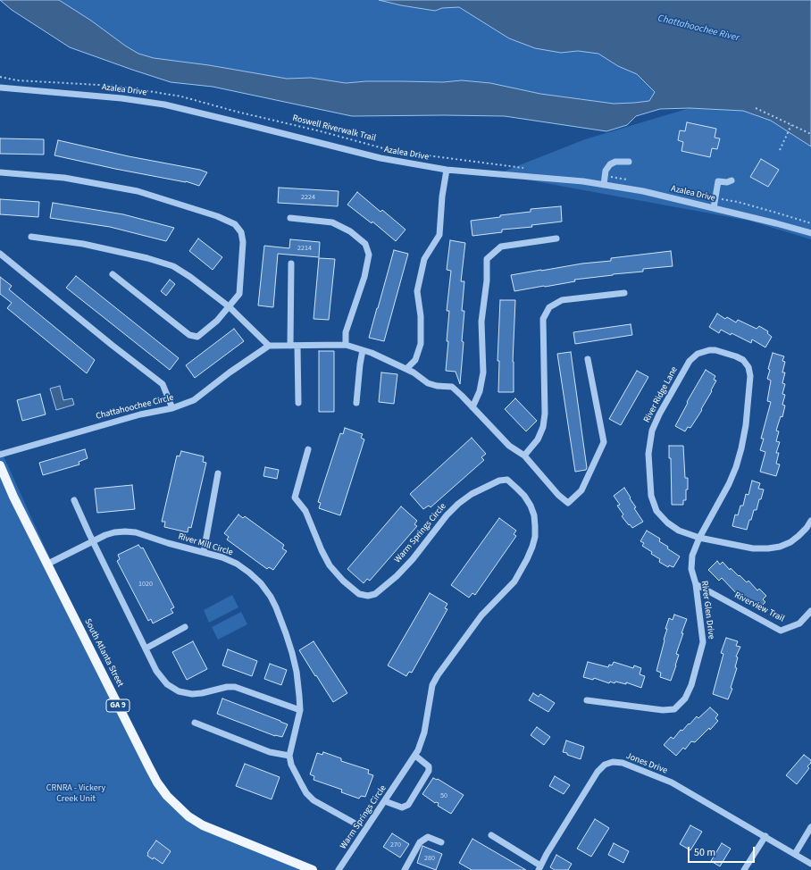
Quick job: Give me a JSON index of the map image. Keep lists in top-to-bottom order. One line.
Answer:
{"streets":{"main road":["South Atlanta Street","GA 9"],"street":["Azalea Drive","River Ridge Lane","Chattahoochee Circle","Warm Springs Circle","River Mill Circle","Riverview Trail","River Glen Drive","Jones Drive"],"path":["Roswell Riverwalk Trail"]},"crossings":[["River Ridge Lane","River Glen Drive"],["River Mill Circle","South Atlanta Street"],["Riverview Trail","River Glen Drive"]],"water":["Chattahoochee River"],"parks":["CRNRA - Vickery Creek Unit"],"house_numbers":["2224","2214","1020","50","270","280"],"scale_bar":"50 m"}
